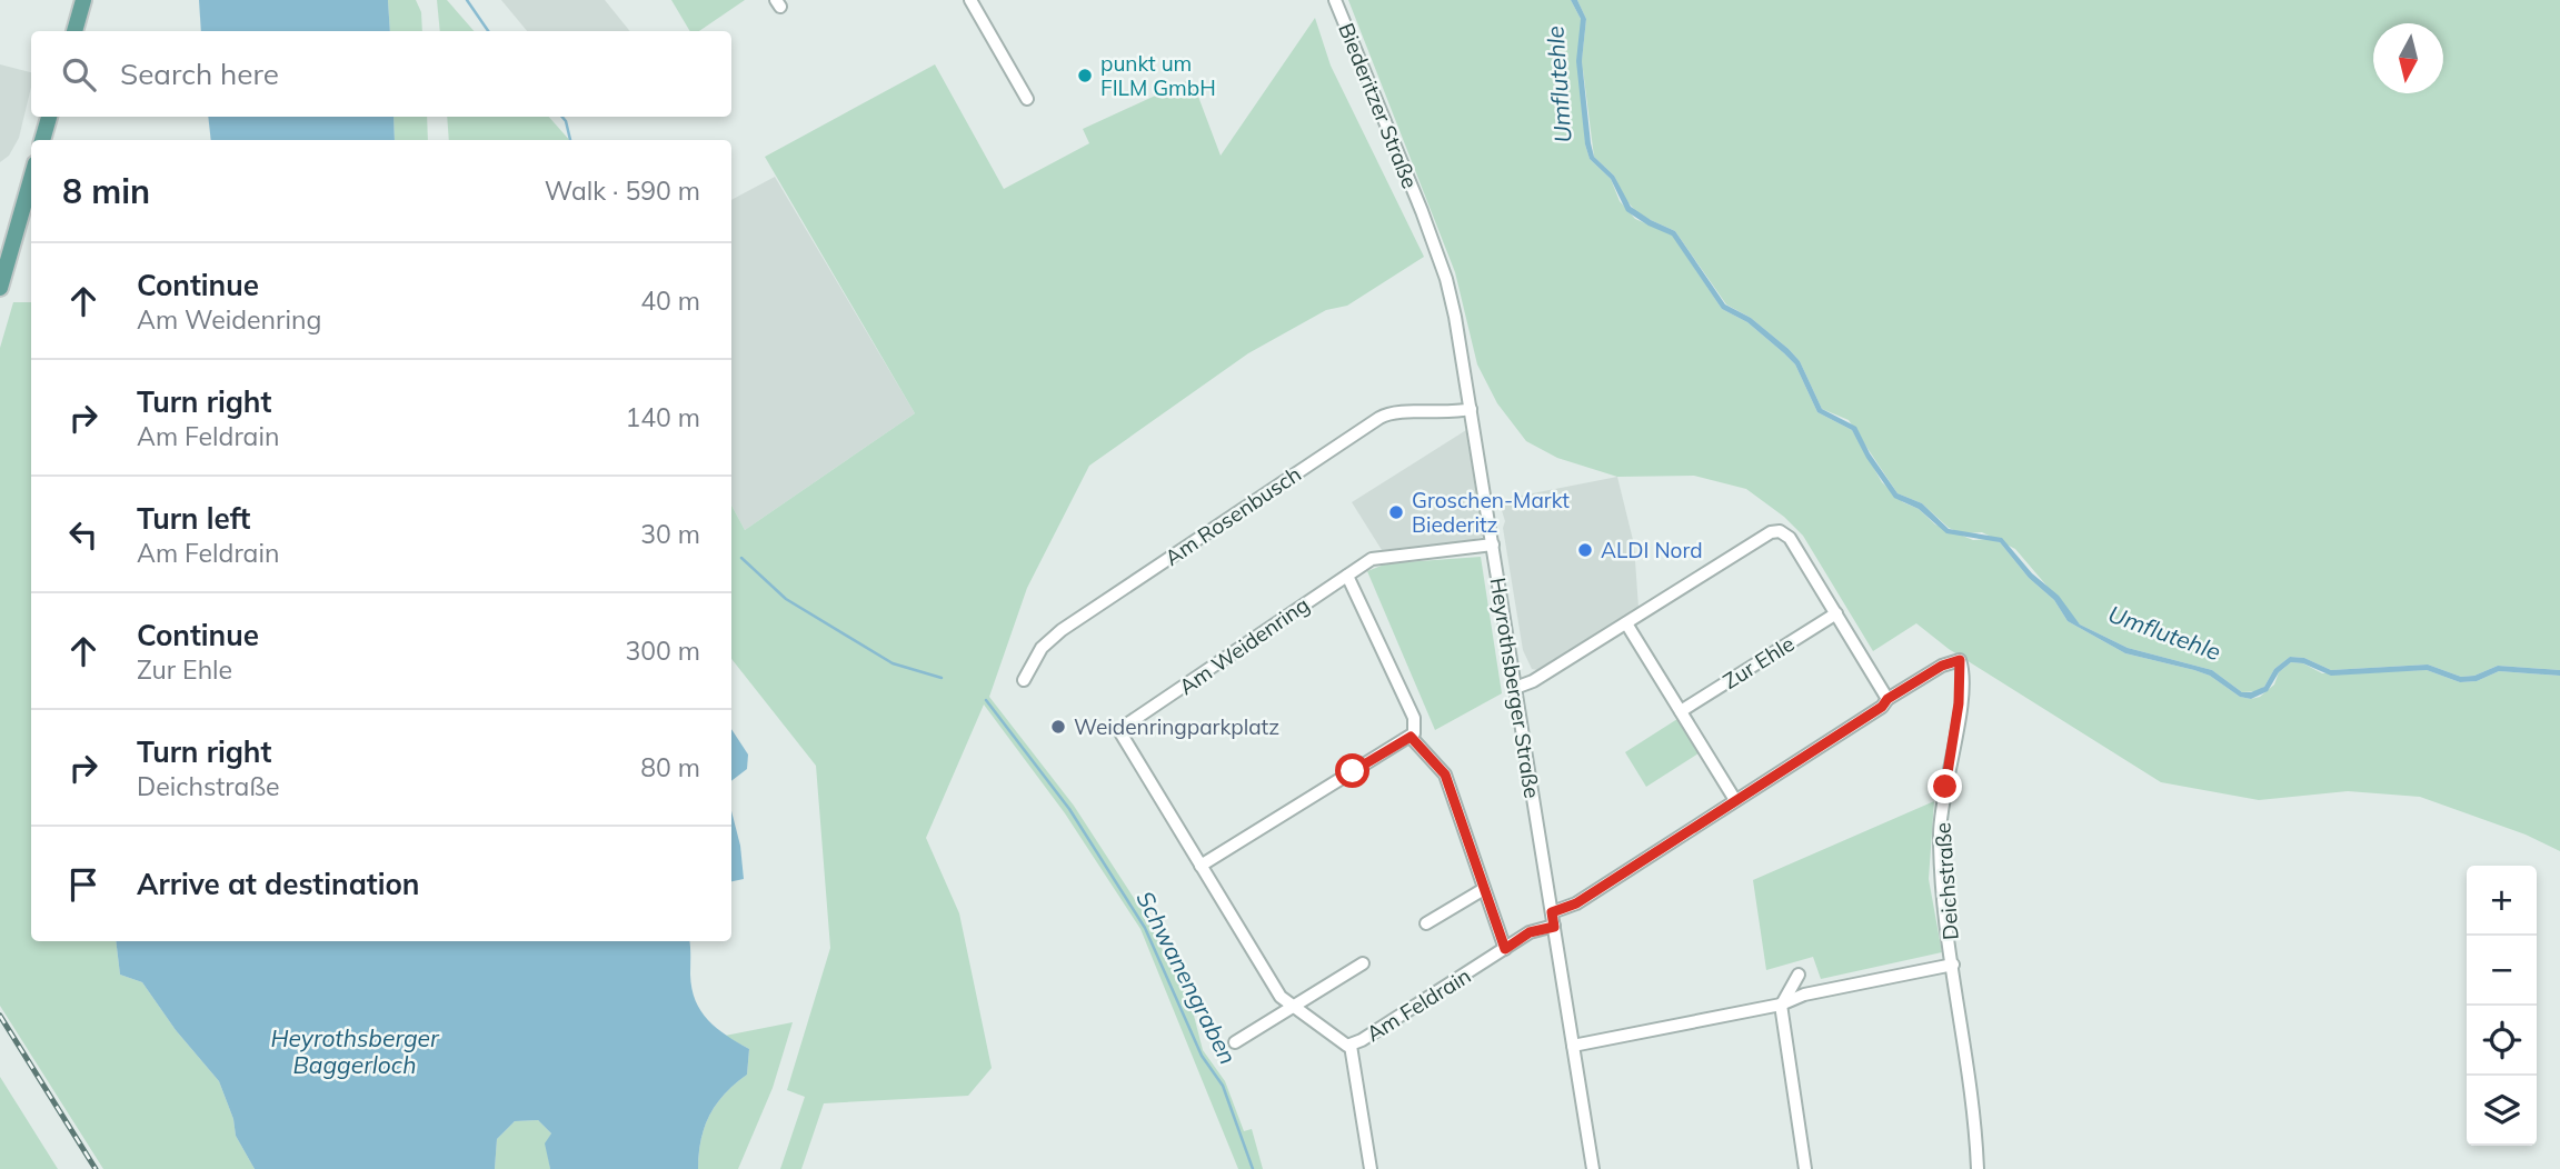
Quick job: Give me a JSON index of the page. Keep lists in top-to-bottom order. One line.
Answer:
{"streets":{"street":["Biederitzer Straße","Am Rosenbusch","Am Weidenring","Zur Ehle","Heyrothsberger Straße","Deichstraße","Am Feldrain"]},"crossings":[["Biederitzer Straße","Heyrothsberger Straße"],["Am Rosenbusch","Heyrothsberger Straße"],["Am Weidenring","Heyrothsberger Straße"],["Am Weidenring","Am Feldrain"],["Heyrothsberger Straße","Deichstraße"],["Heyrothsberger Straße","Am Feldrain"]],"water":["Umflutehle","Schwanengraben","Heyrothsberger Baggerloch"],"places":["punkt um FILM GmbH","Groschen-Markt Biederitz","ALDI Nord","Weidenringparkplatz"],"north":"bottom","page":{"search":"Search here","heading":["8 min","Walk · 590 m"],"list":[["Continue","Am Weidenring","40 m"],["Turn right","Am Feldrain","140 m"],["Turn left","Am Feldrain","30 m"],["Continue","Zur Ehle","300 m"],["Turn right","Deichstraße","80 m"],"Arrive at destination"],"map_buttons":["+","−"]}}
